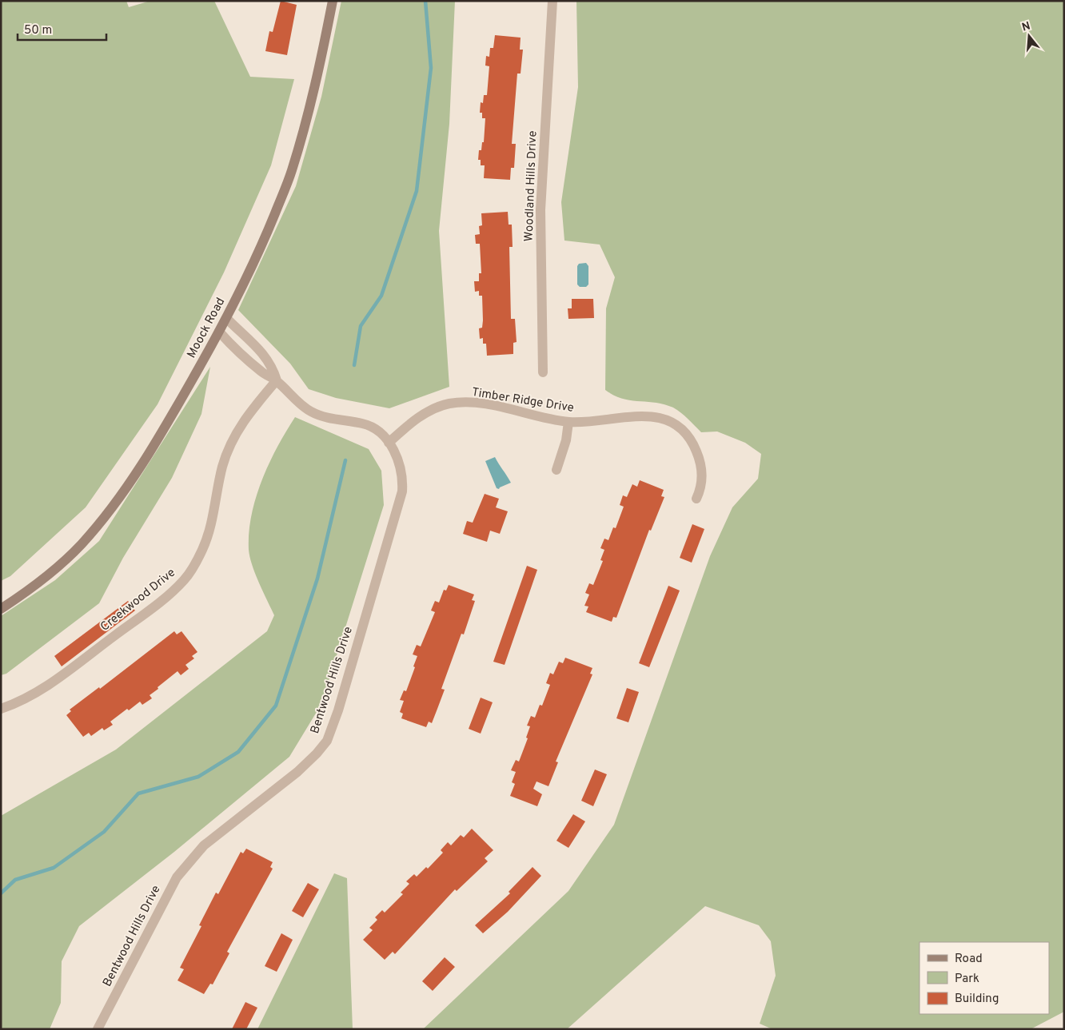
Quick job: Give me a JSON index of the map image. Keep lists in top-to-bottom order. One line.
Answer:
{"streets":{"main road":["Moock Road"],"street":["Woodland Hills Drive","Timber Ridge Drive","Creekwood Drive","Bentwood Hills Drive"]},"crossings":[["Moock Road","Bentwood Hills Drive"],["Timber Ridge Drive","Bentwood Hills Drive"],["Creekwood Drive","Bentwood Hills Drive"]],"legend":["Road","Park","Building"],"scale_bar":"50 m","north":"top"}
